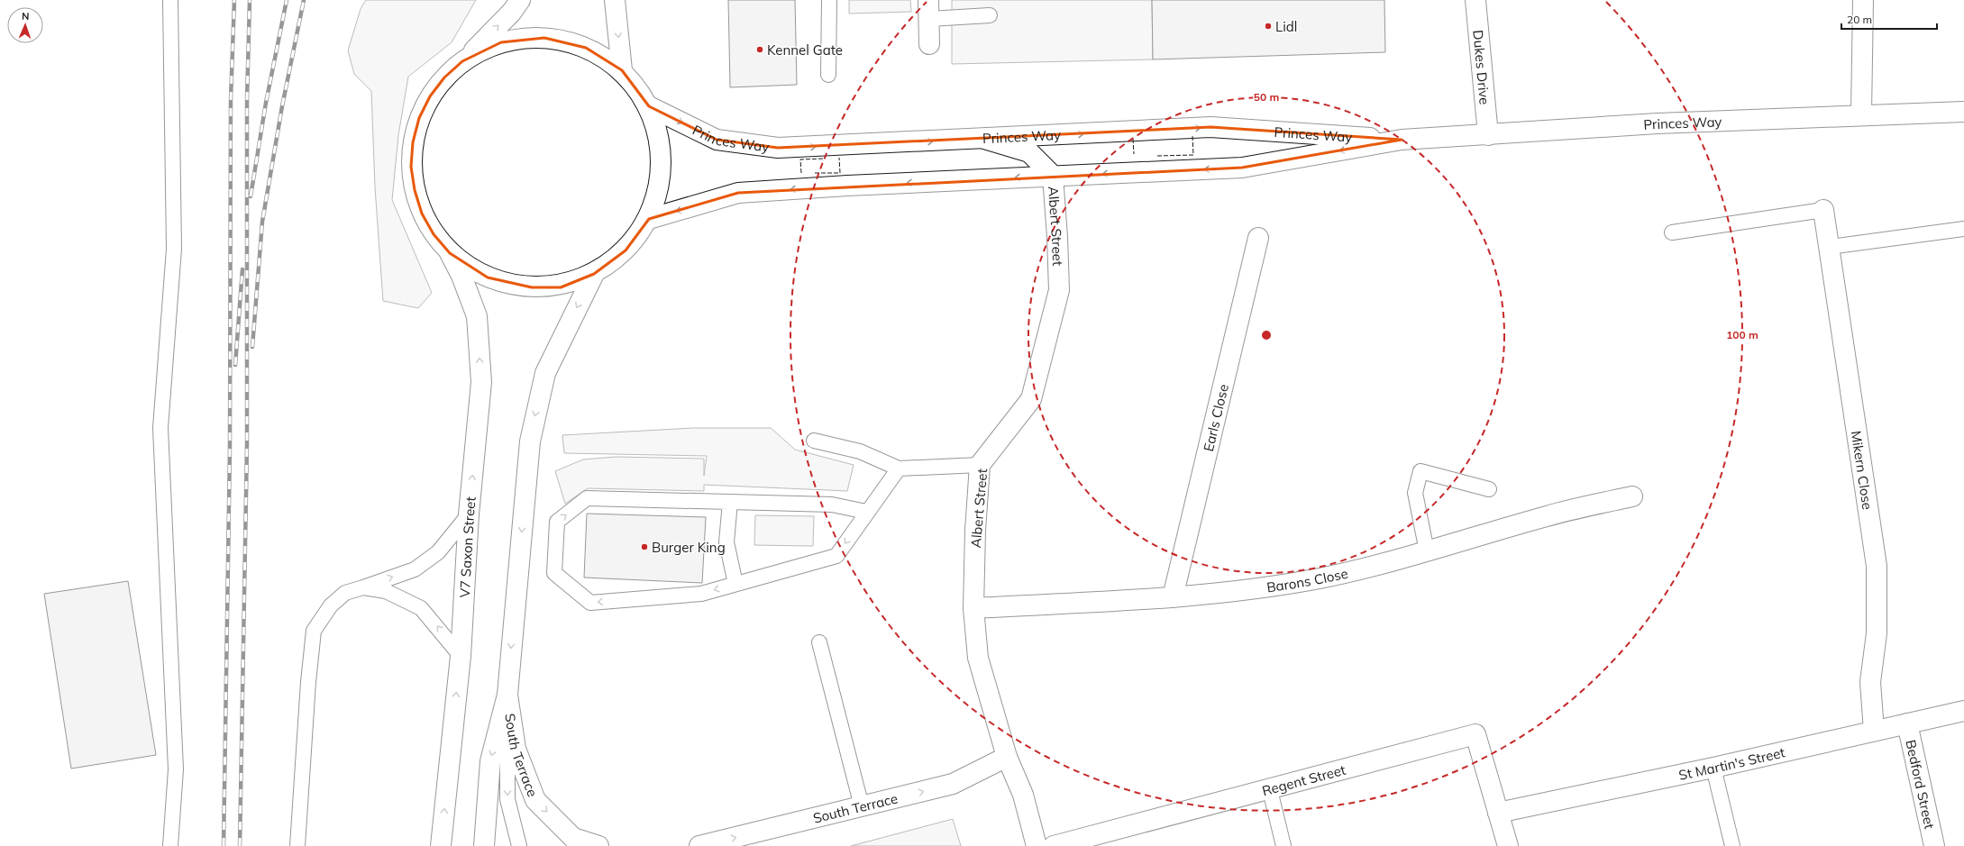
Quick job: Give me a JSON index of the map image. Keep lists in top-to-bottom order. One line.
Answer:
{"streets":{"street":["Dukes Drive","Princes Way","Albert Street","Earls Close","Mikern Close","V7 Saxon Street","Barons Close","South Terrace","St Martin's Street","Regent Street","Bedford Street"]},"crossings":[["Dukes Drive","Princes Way"],["Princes Way","Albert Street"],["Albert Street","Barons Close"],["Albert Street","South Terrace"],["Earls Close","Barons Close"],["Mikern Close","St Martin's Street"],["St Martin's Street","Regent Street"],["St Martin's Street","Bedford Street"]],"places":["Lidl","Kennel Gate","Burger King"],"scale_bar":"20 m","north":"top","rings":["50 m","100 m"]}
